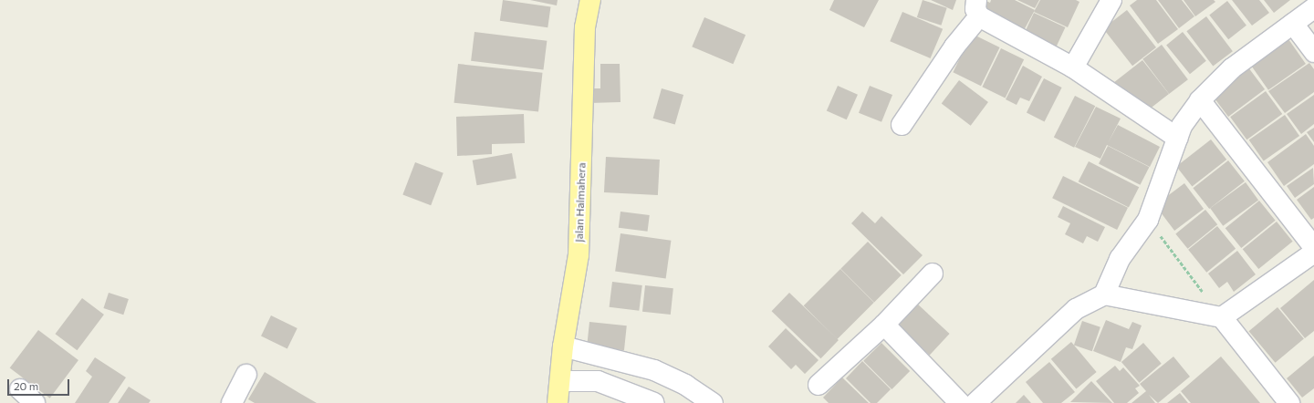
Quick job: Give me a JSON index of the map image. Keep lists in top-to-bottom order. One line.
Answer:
{"streets":{"main road":["Jalan Halmahera"]},"scale_bar":"20 m"}
